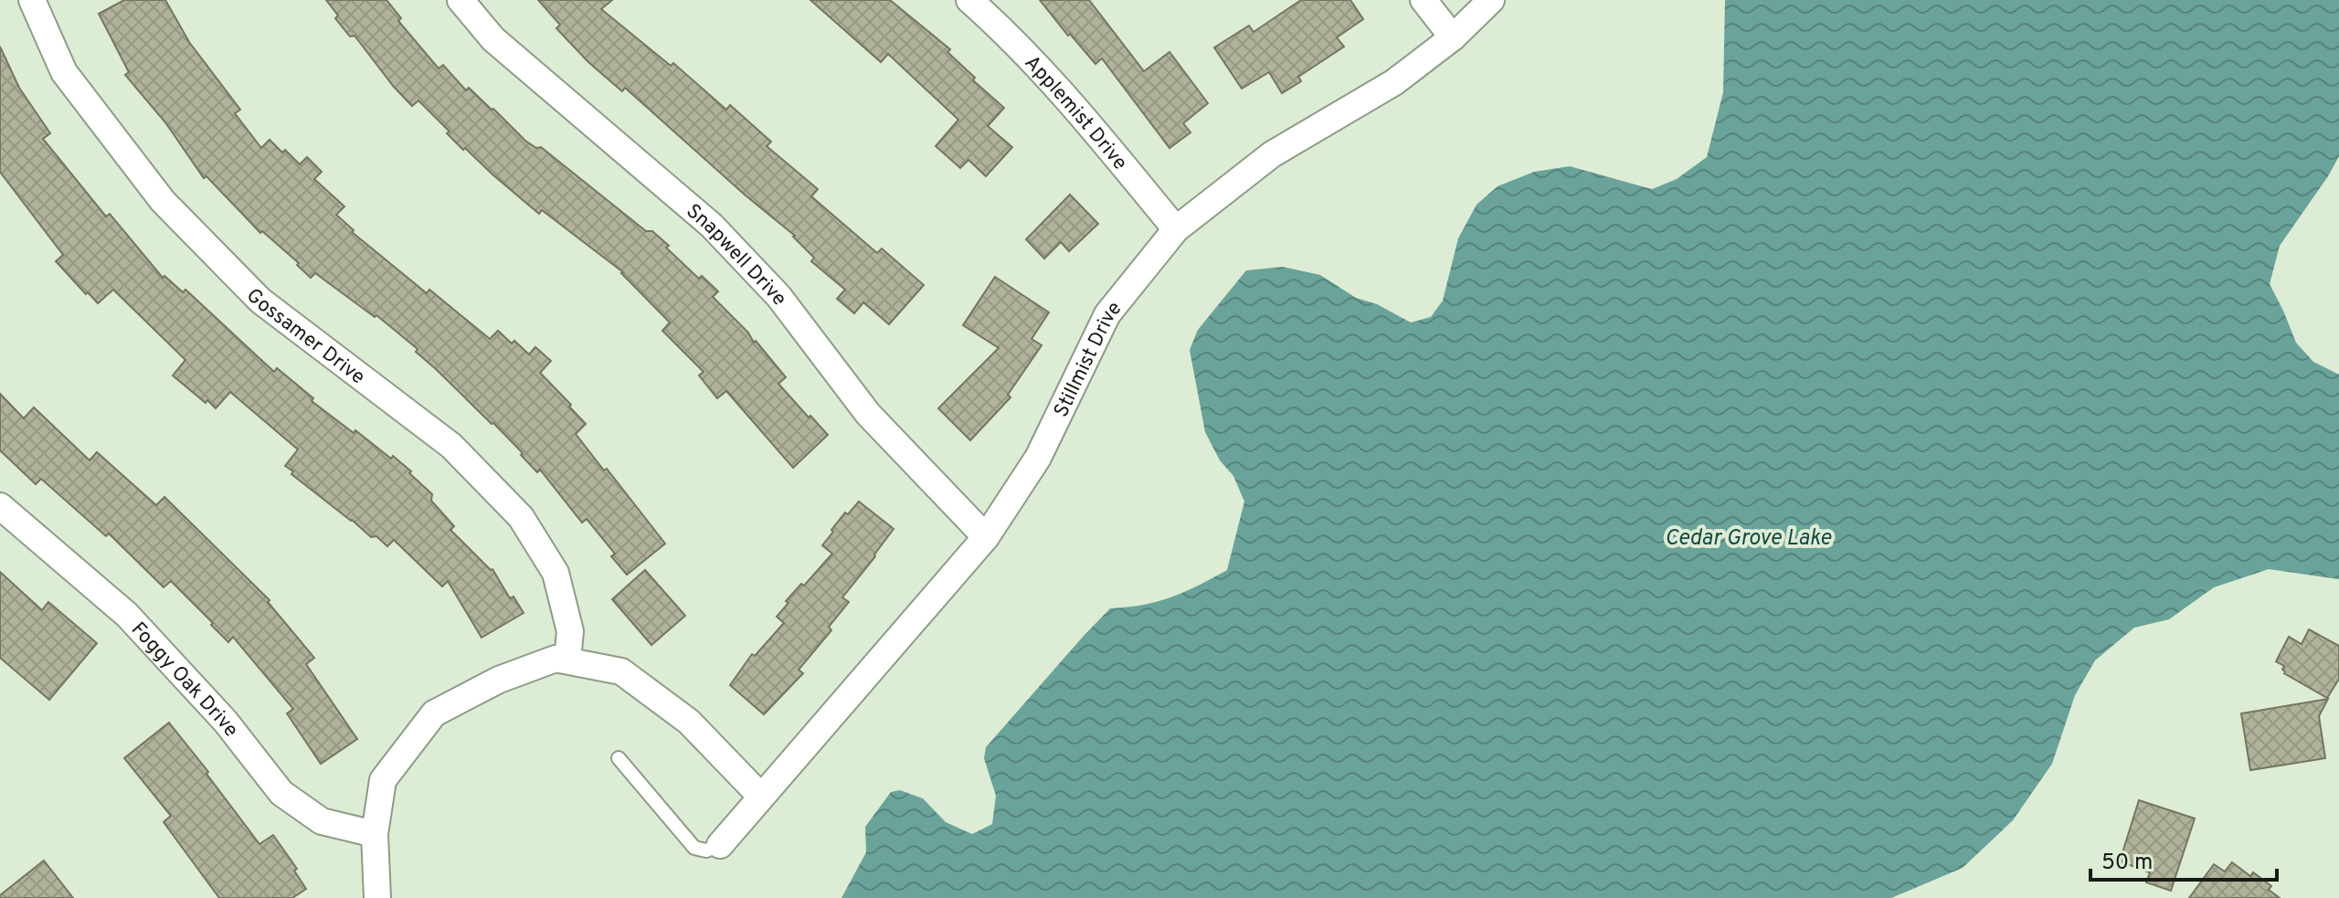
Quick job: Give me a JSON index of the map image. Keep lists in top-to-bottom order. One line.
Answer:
{"streets":{"street":["Applemist Drive","Snapwell Drive","Gossamer Drive","Stillmist Drive","Foggy Oak Drive"]},"crossings":[["Applemist Drive","Stillmist Drive"],["Snapwell Drive","Stillmist Drive"]],"water":["Cedar Grove Lake"],"scale_bar":"50 m"}
